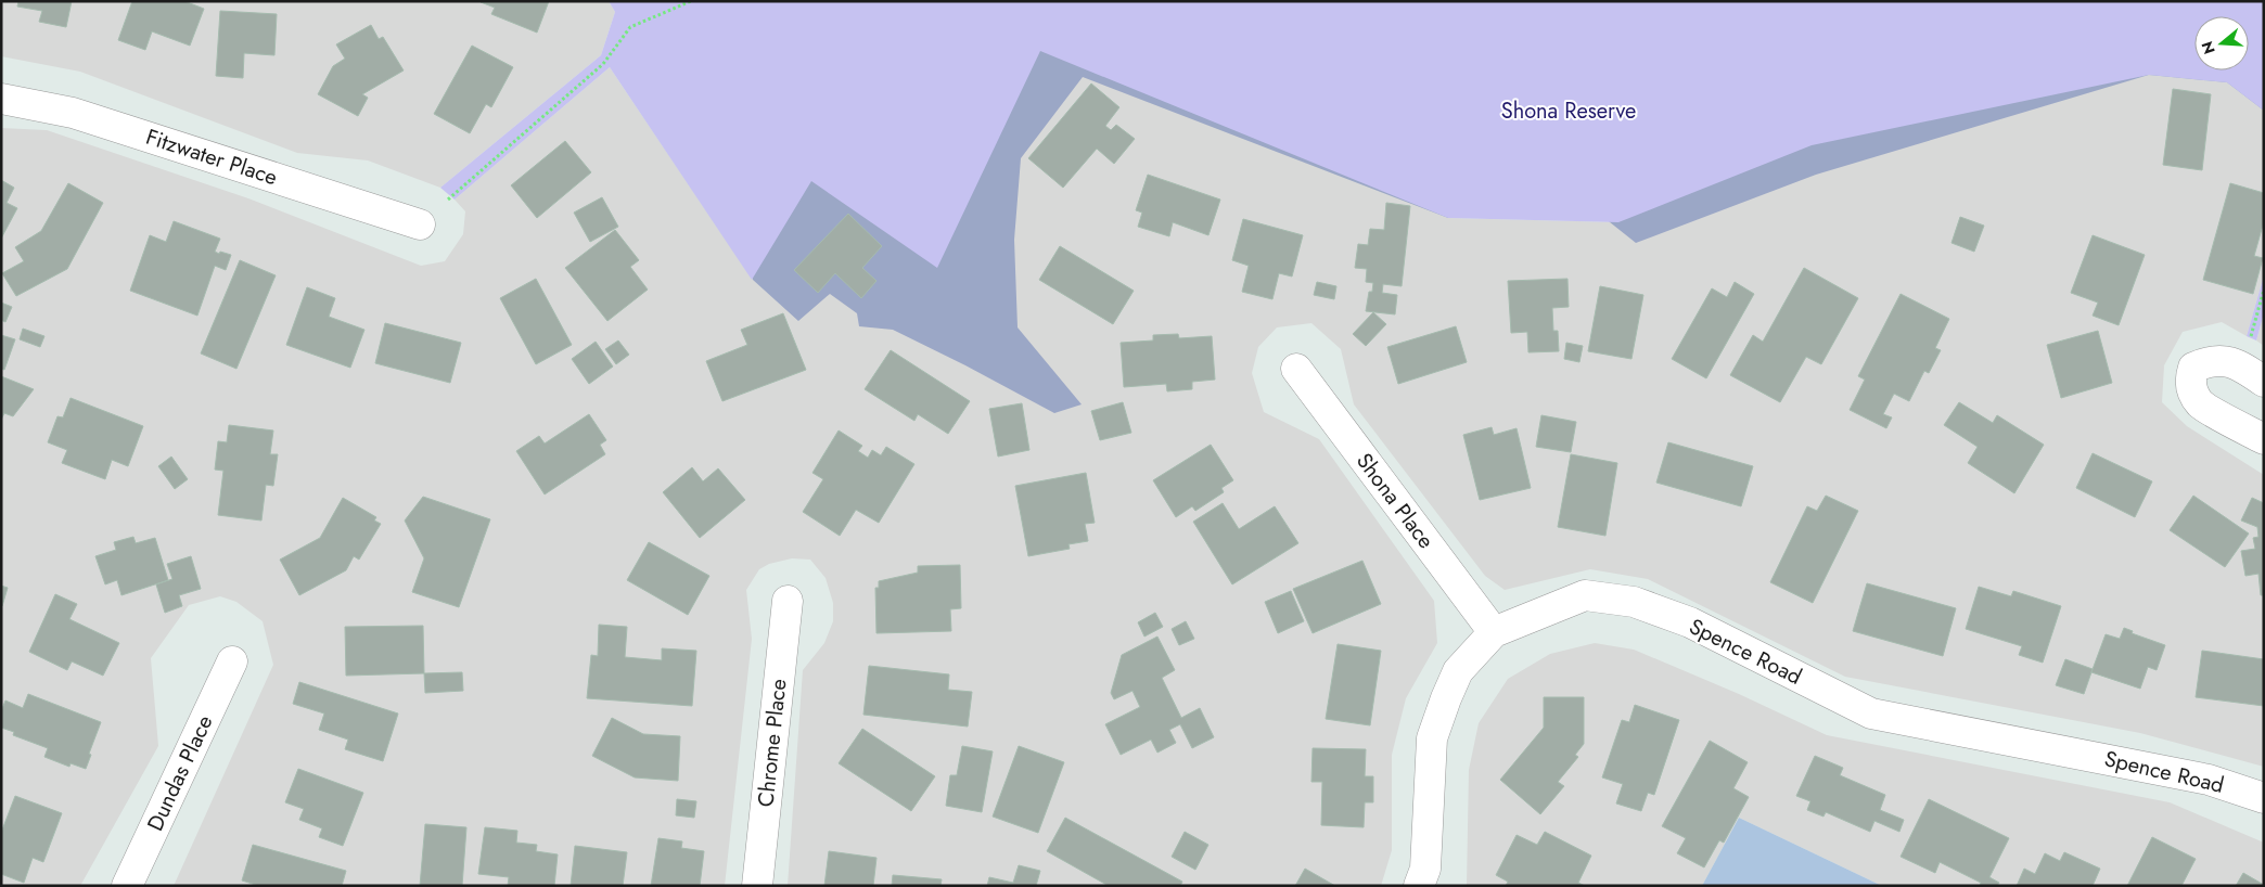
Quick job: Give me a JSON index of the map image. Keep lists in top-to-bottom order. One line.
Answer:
{"streets":{"street":["Fitzwater Place","Shona Place","Spence Road","Chrome Place","Dundas Place"]},"crossings":[["Shona Place","Spence Road"]],"parks":["Shona Reserve"],"north":"left"}
